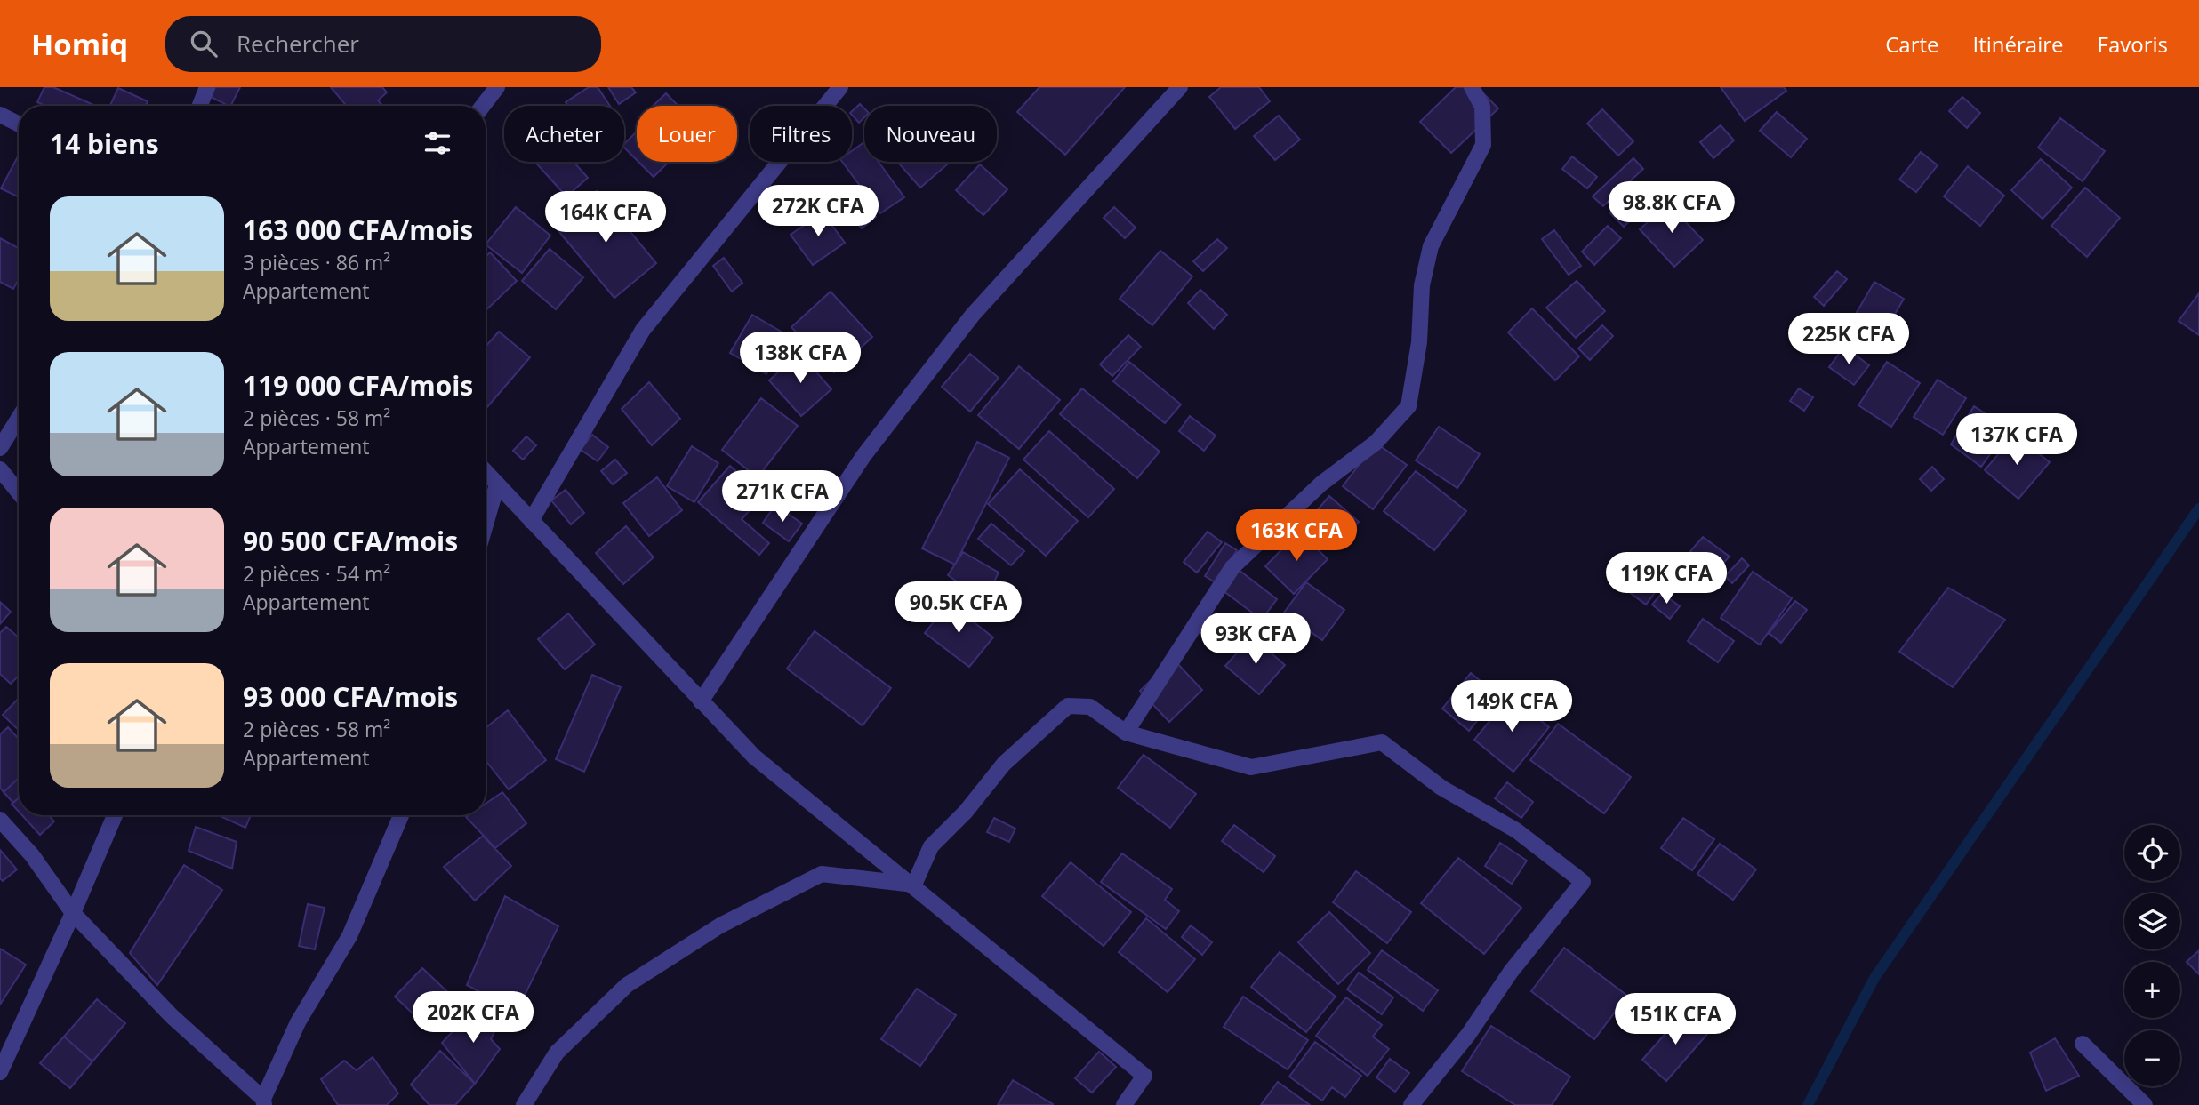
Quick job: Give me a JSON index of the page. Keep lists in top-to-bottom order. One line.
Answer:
{"page":{"header":"Homiq","search":"Rechercher","nav":["Carte","Itinéraire","Favoris"],"chip":["Acheter","Louer","Filtres","Nouveau"],"heading":"14 biens","list":[{"name":"163 000 CFA/mois","note":"3 pièces · 86 m² · Appartement"},{"name":"119 000 CFA/mois","note":"2 pièces · 58 m² · Appartement"},{"name":"90 500 CFA/mois","note":"2 pièces · 54 m² · Appartement"},{"name":"93 000 CFA/mois","note":"2 pièces · 58 m² · Appartement"}],"price":["98.8K CFA","272K CFA","164K CFA","225K CFA","138K CFA","137K CFA","271K CFA","163K CFA","119K CFA","90.5K CFA","93K CFA","149K CFA","202K CFA","151K CFA"],"map_buttons":["+","−"]}}
